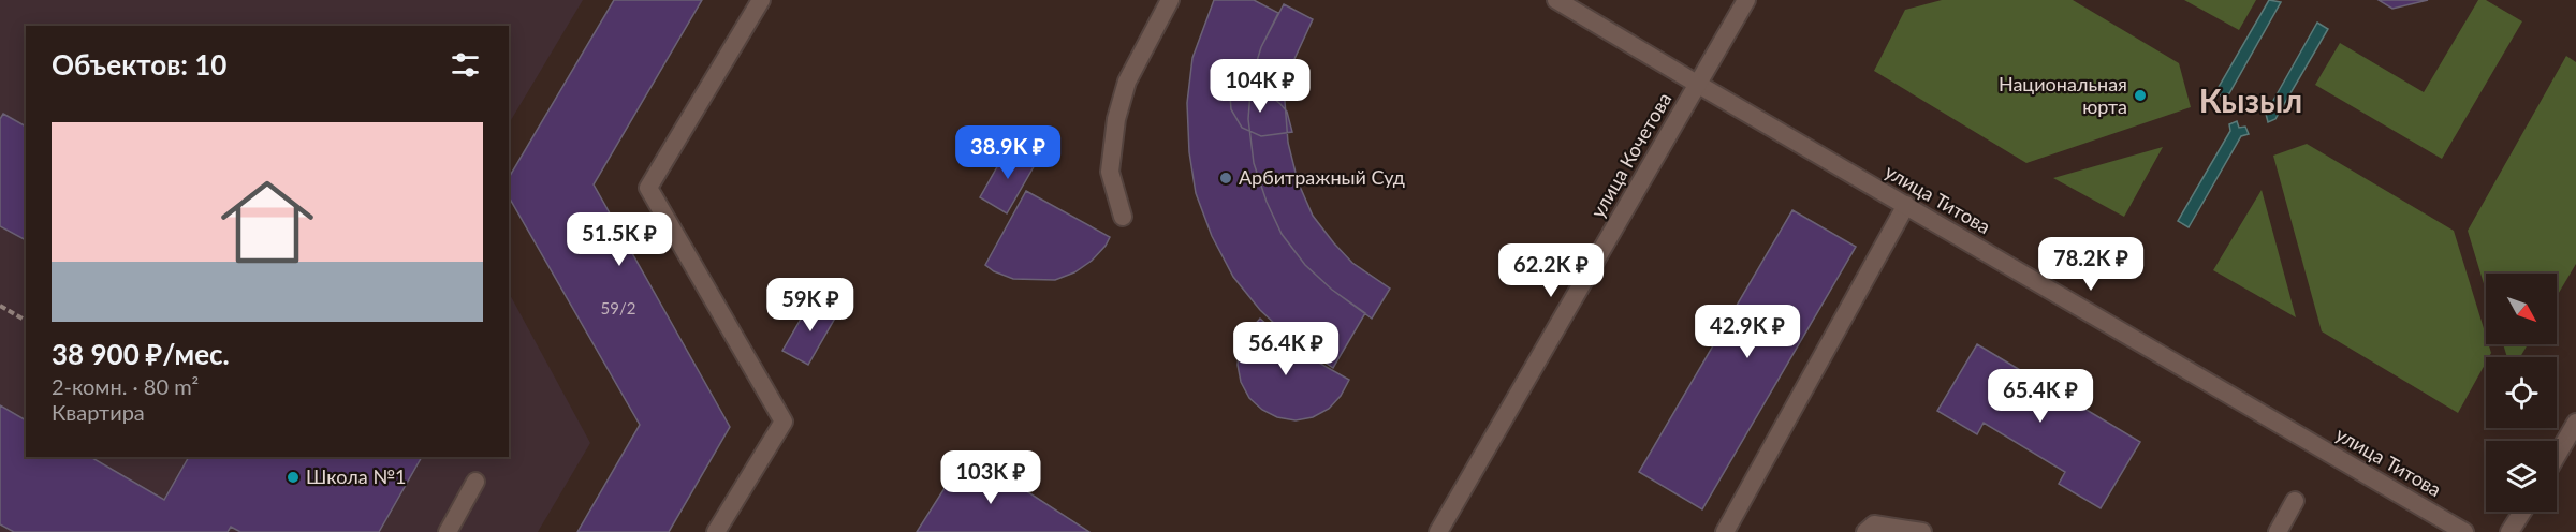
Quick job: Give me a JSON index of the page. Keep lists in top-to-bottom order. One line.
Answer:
{"streets":{"street":["улица Кочетова","улица Титова"]},"crossings":[["улица Кочетова","улица Титова"]],"districts":["Кызыл"],"places":["Национальная юрта","Арбитражный Суд","Школа №1"],"house_numbers":["59/2"],"north":"bottom right","page":{"heading":"Объектов: 10","price":["104K ₽","38.9K ₽","51.5K ₽","78.2K ₽","62.2K ₽","59K ₽","42.9K ₽","56.4K ₽","65.4K ₽","103K ₽"],"list":[{"name":"38 900 ₽/мес.","note":"2-комн. · 80 m² · Квартира"}]}}
